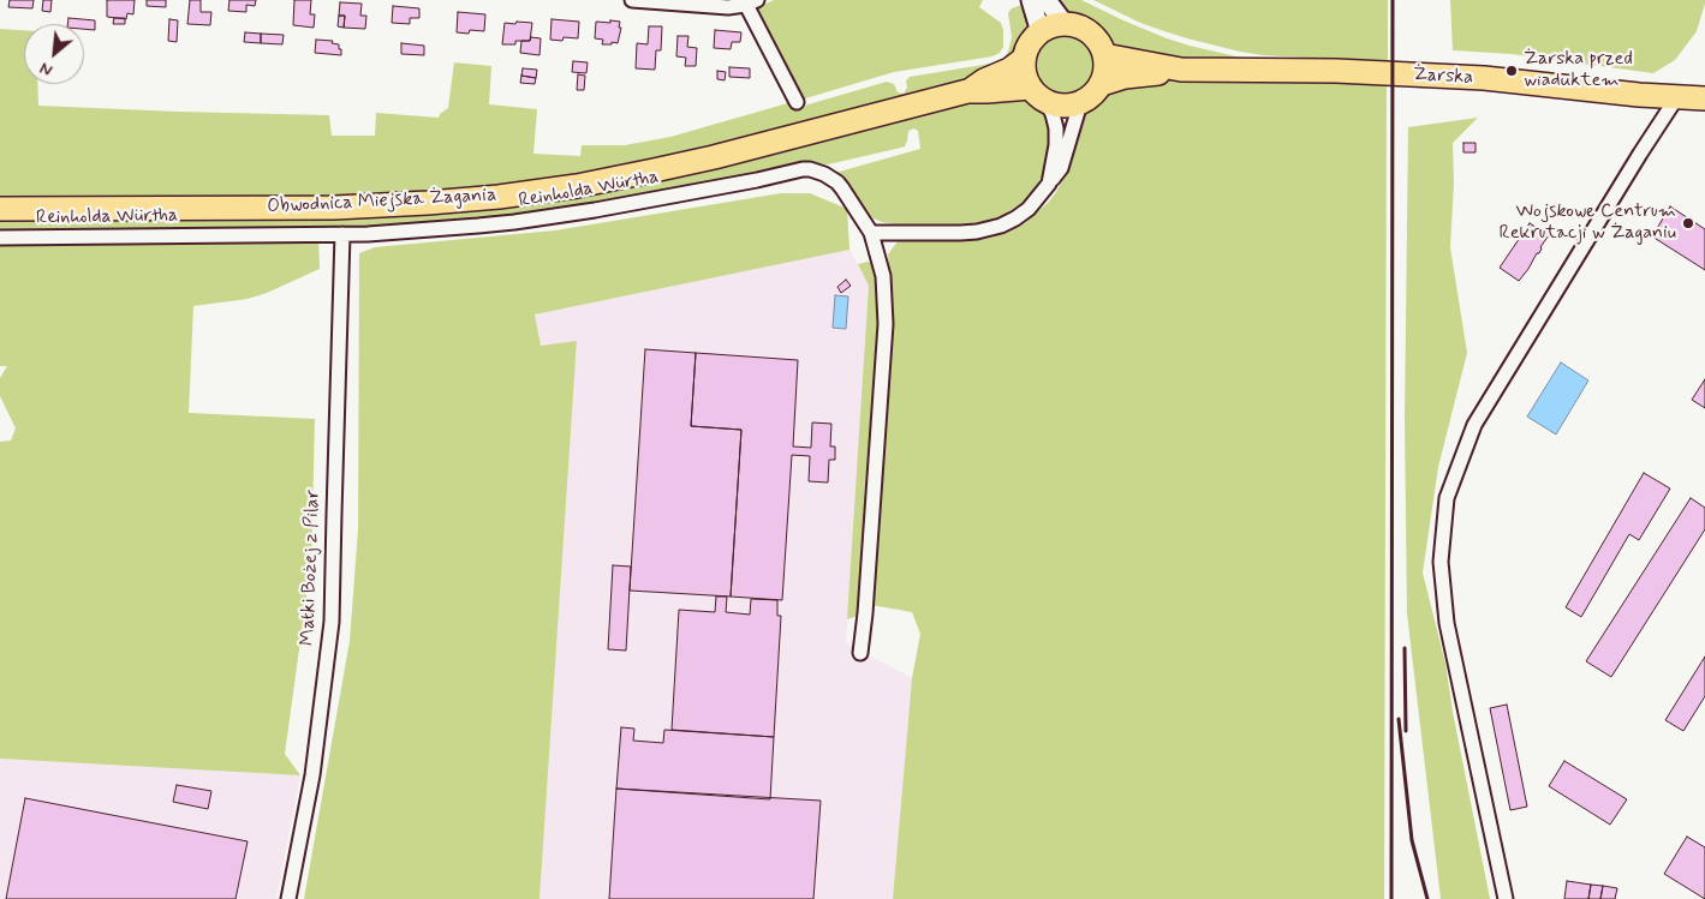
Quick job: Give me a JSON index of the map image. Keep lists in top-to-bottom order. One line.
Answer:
{"streets":{"main road":["Żarska","Obwodnica Miejska Żagania"],"street":["Reinholda Würtha","Matki Bożej z Pilar"]},"crossings":[["Żarska","Obwodnica Miejska Żagania"],["Reinholda Würtha","Matki Bożej z Pilar"]],"places":["Żarska przed wiaduktem","Wojskowe Centrum Rekrutacji w Żaganiu"],"north":"bottom left"}
